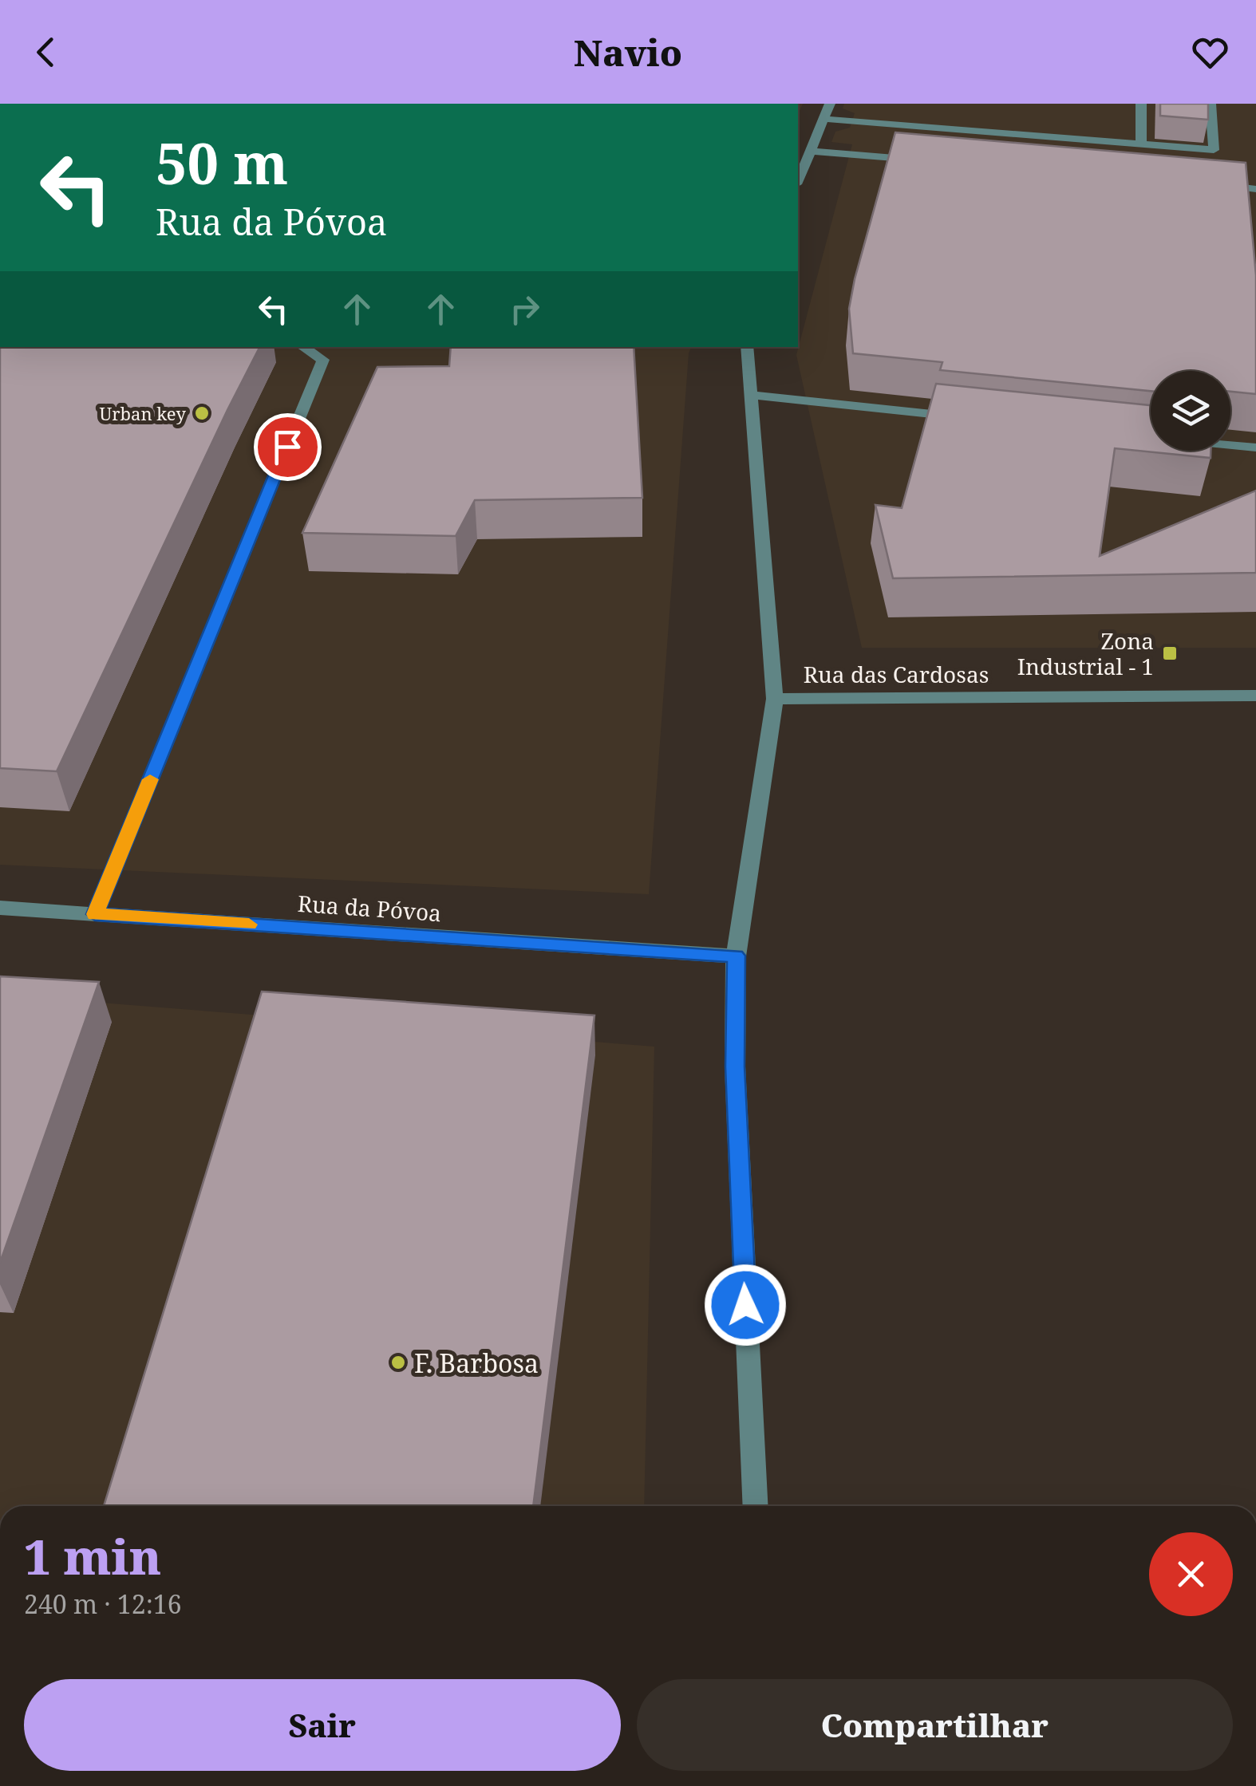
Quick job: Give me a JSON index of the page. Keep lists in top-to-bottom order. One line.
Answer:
{"streets":{"street":["Rua das Cardosas","Rua da Póvoa"]},"places":{"other":["Urban key","F. Barbosa"],"transit":["Zona Industrial - 1"]},"page":{"header":"Navio","turn":["50 m","Rua da Póvoa"],"heading":["1 min","240 m · 12:16"],"buttons":["Sair","Compartilhar"]}}
